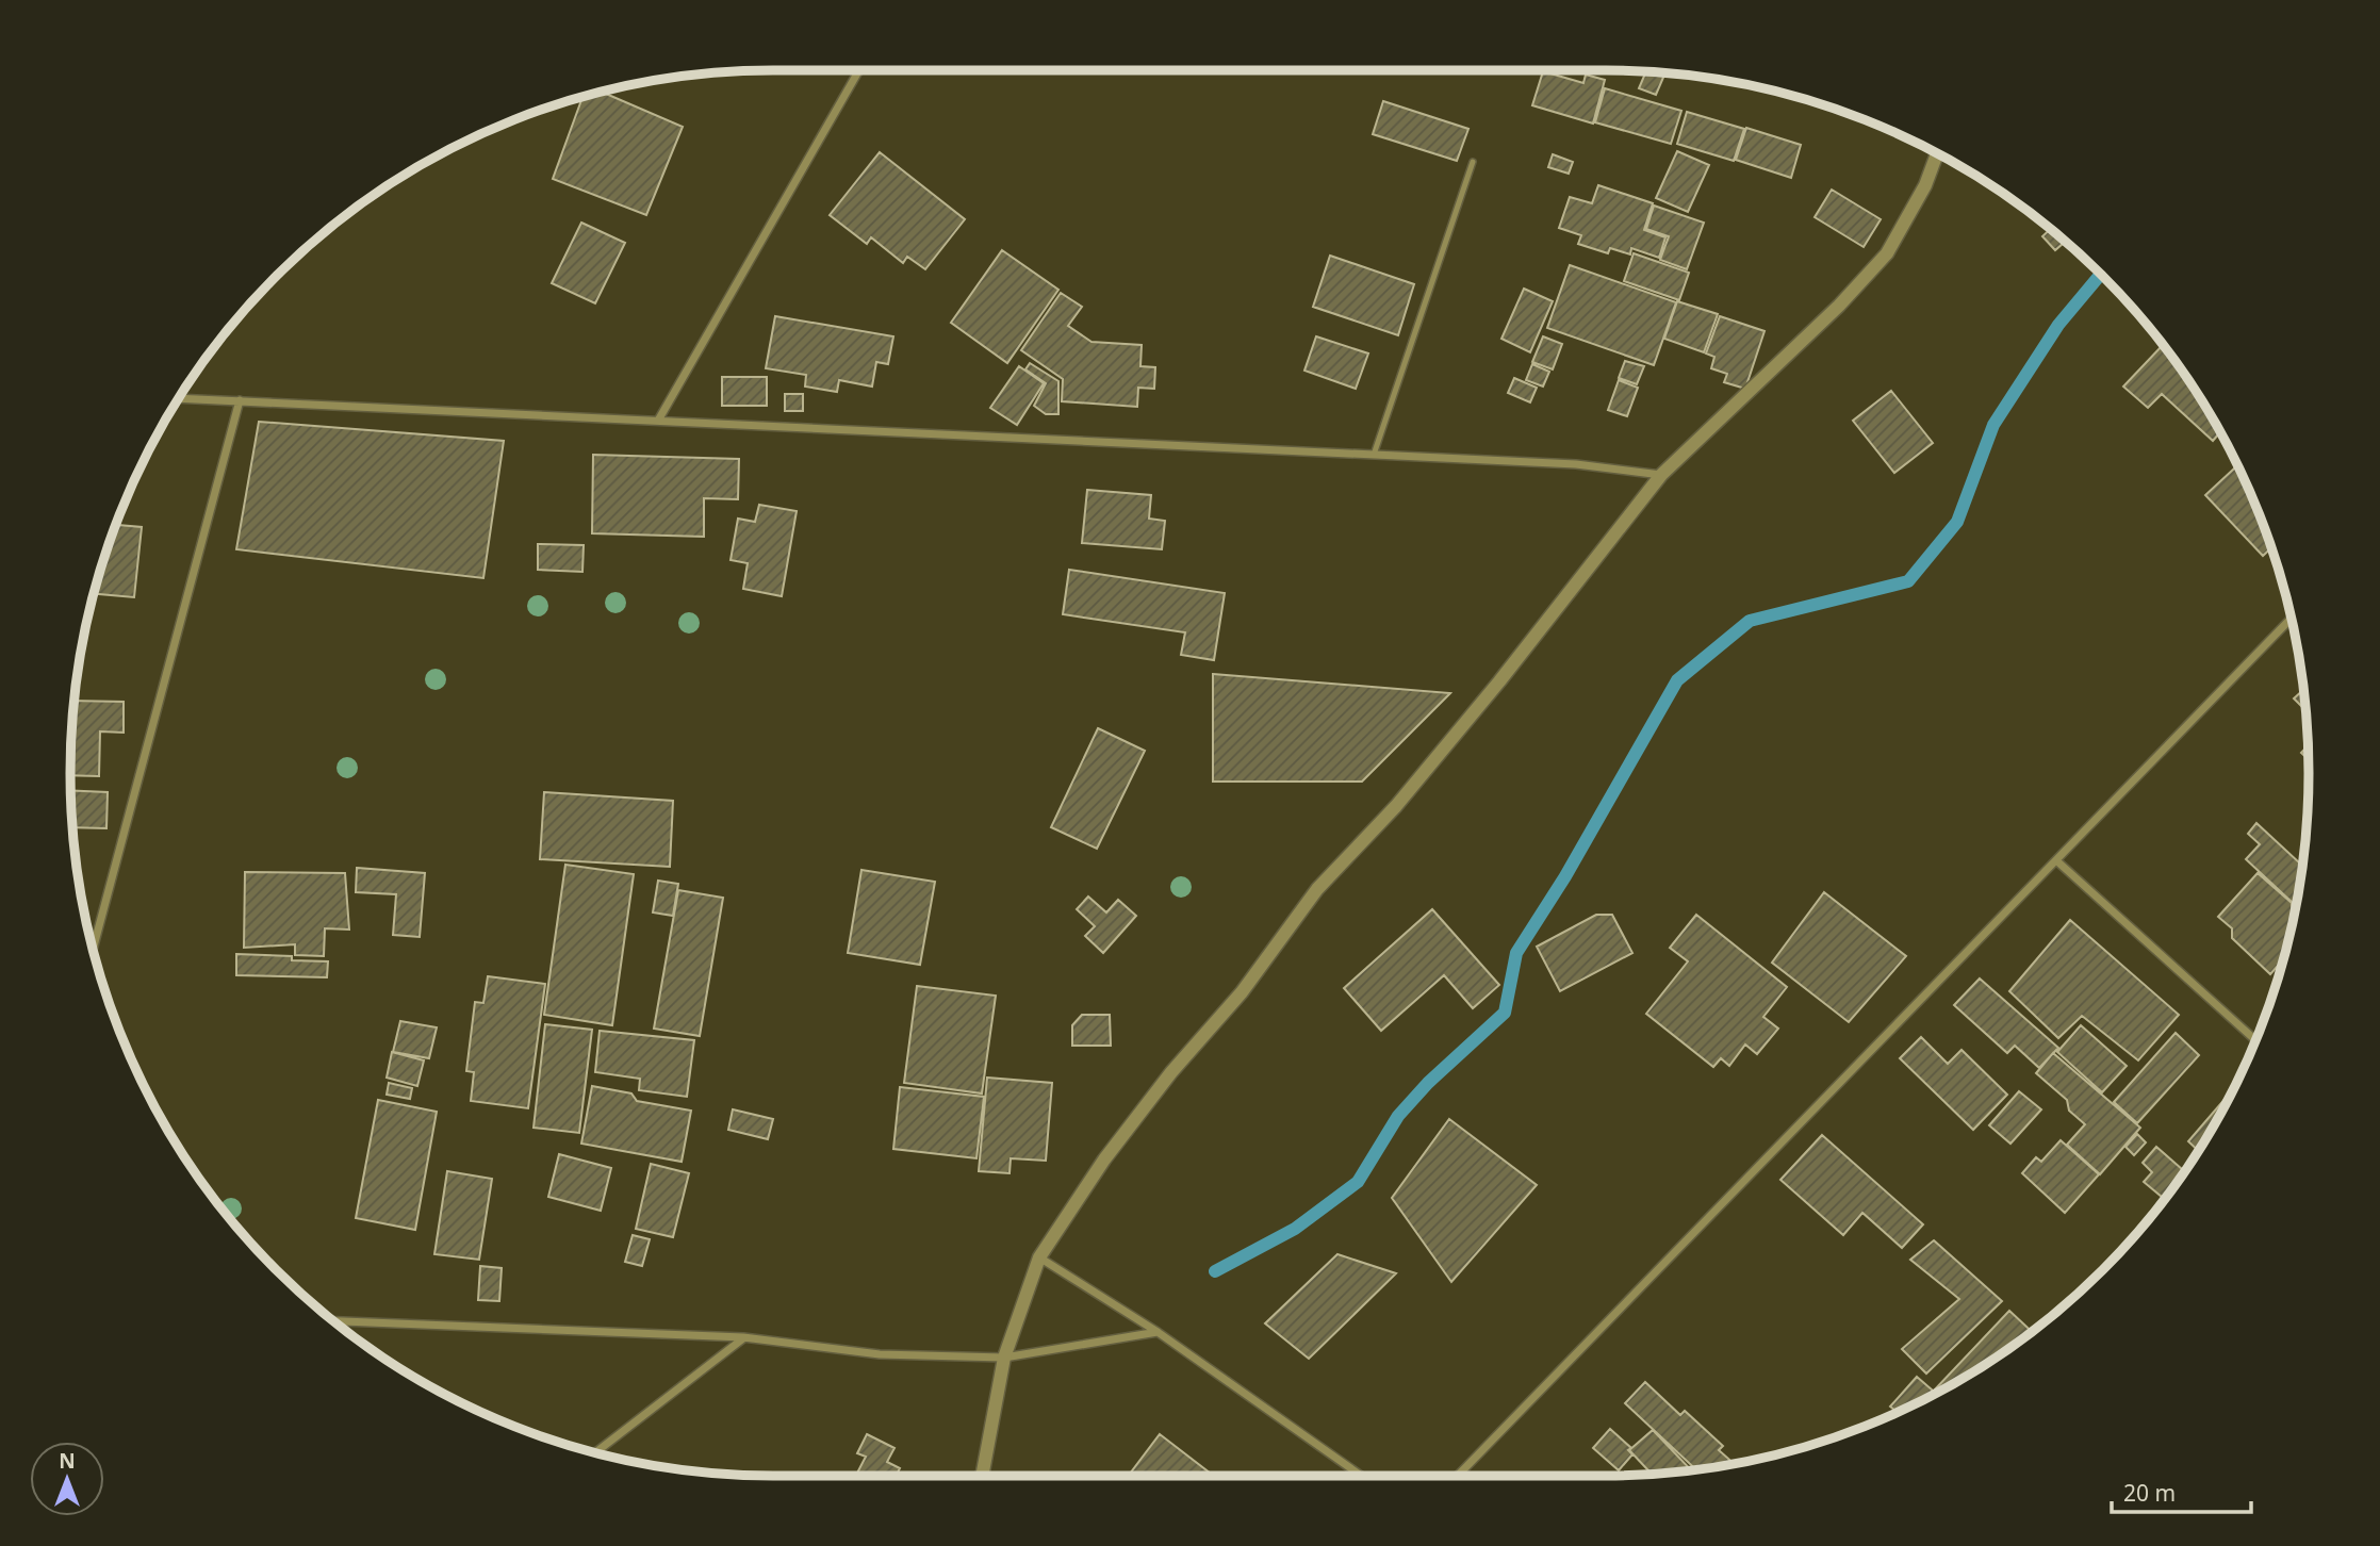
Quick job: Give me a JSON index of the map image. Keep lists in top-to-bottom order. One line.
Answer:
{"scale_bar":"20 m","north":"top"}
